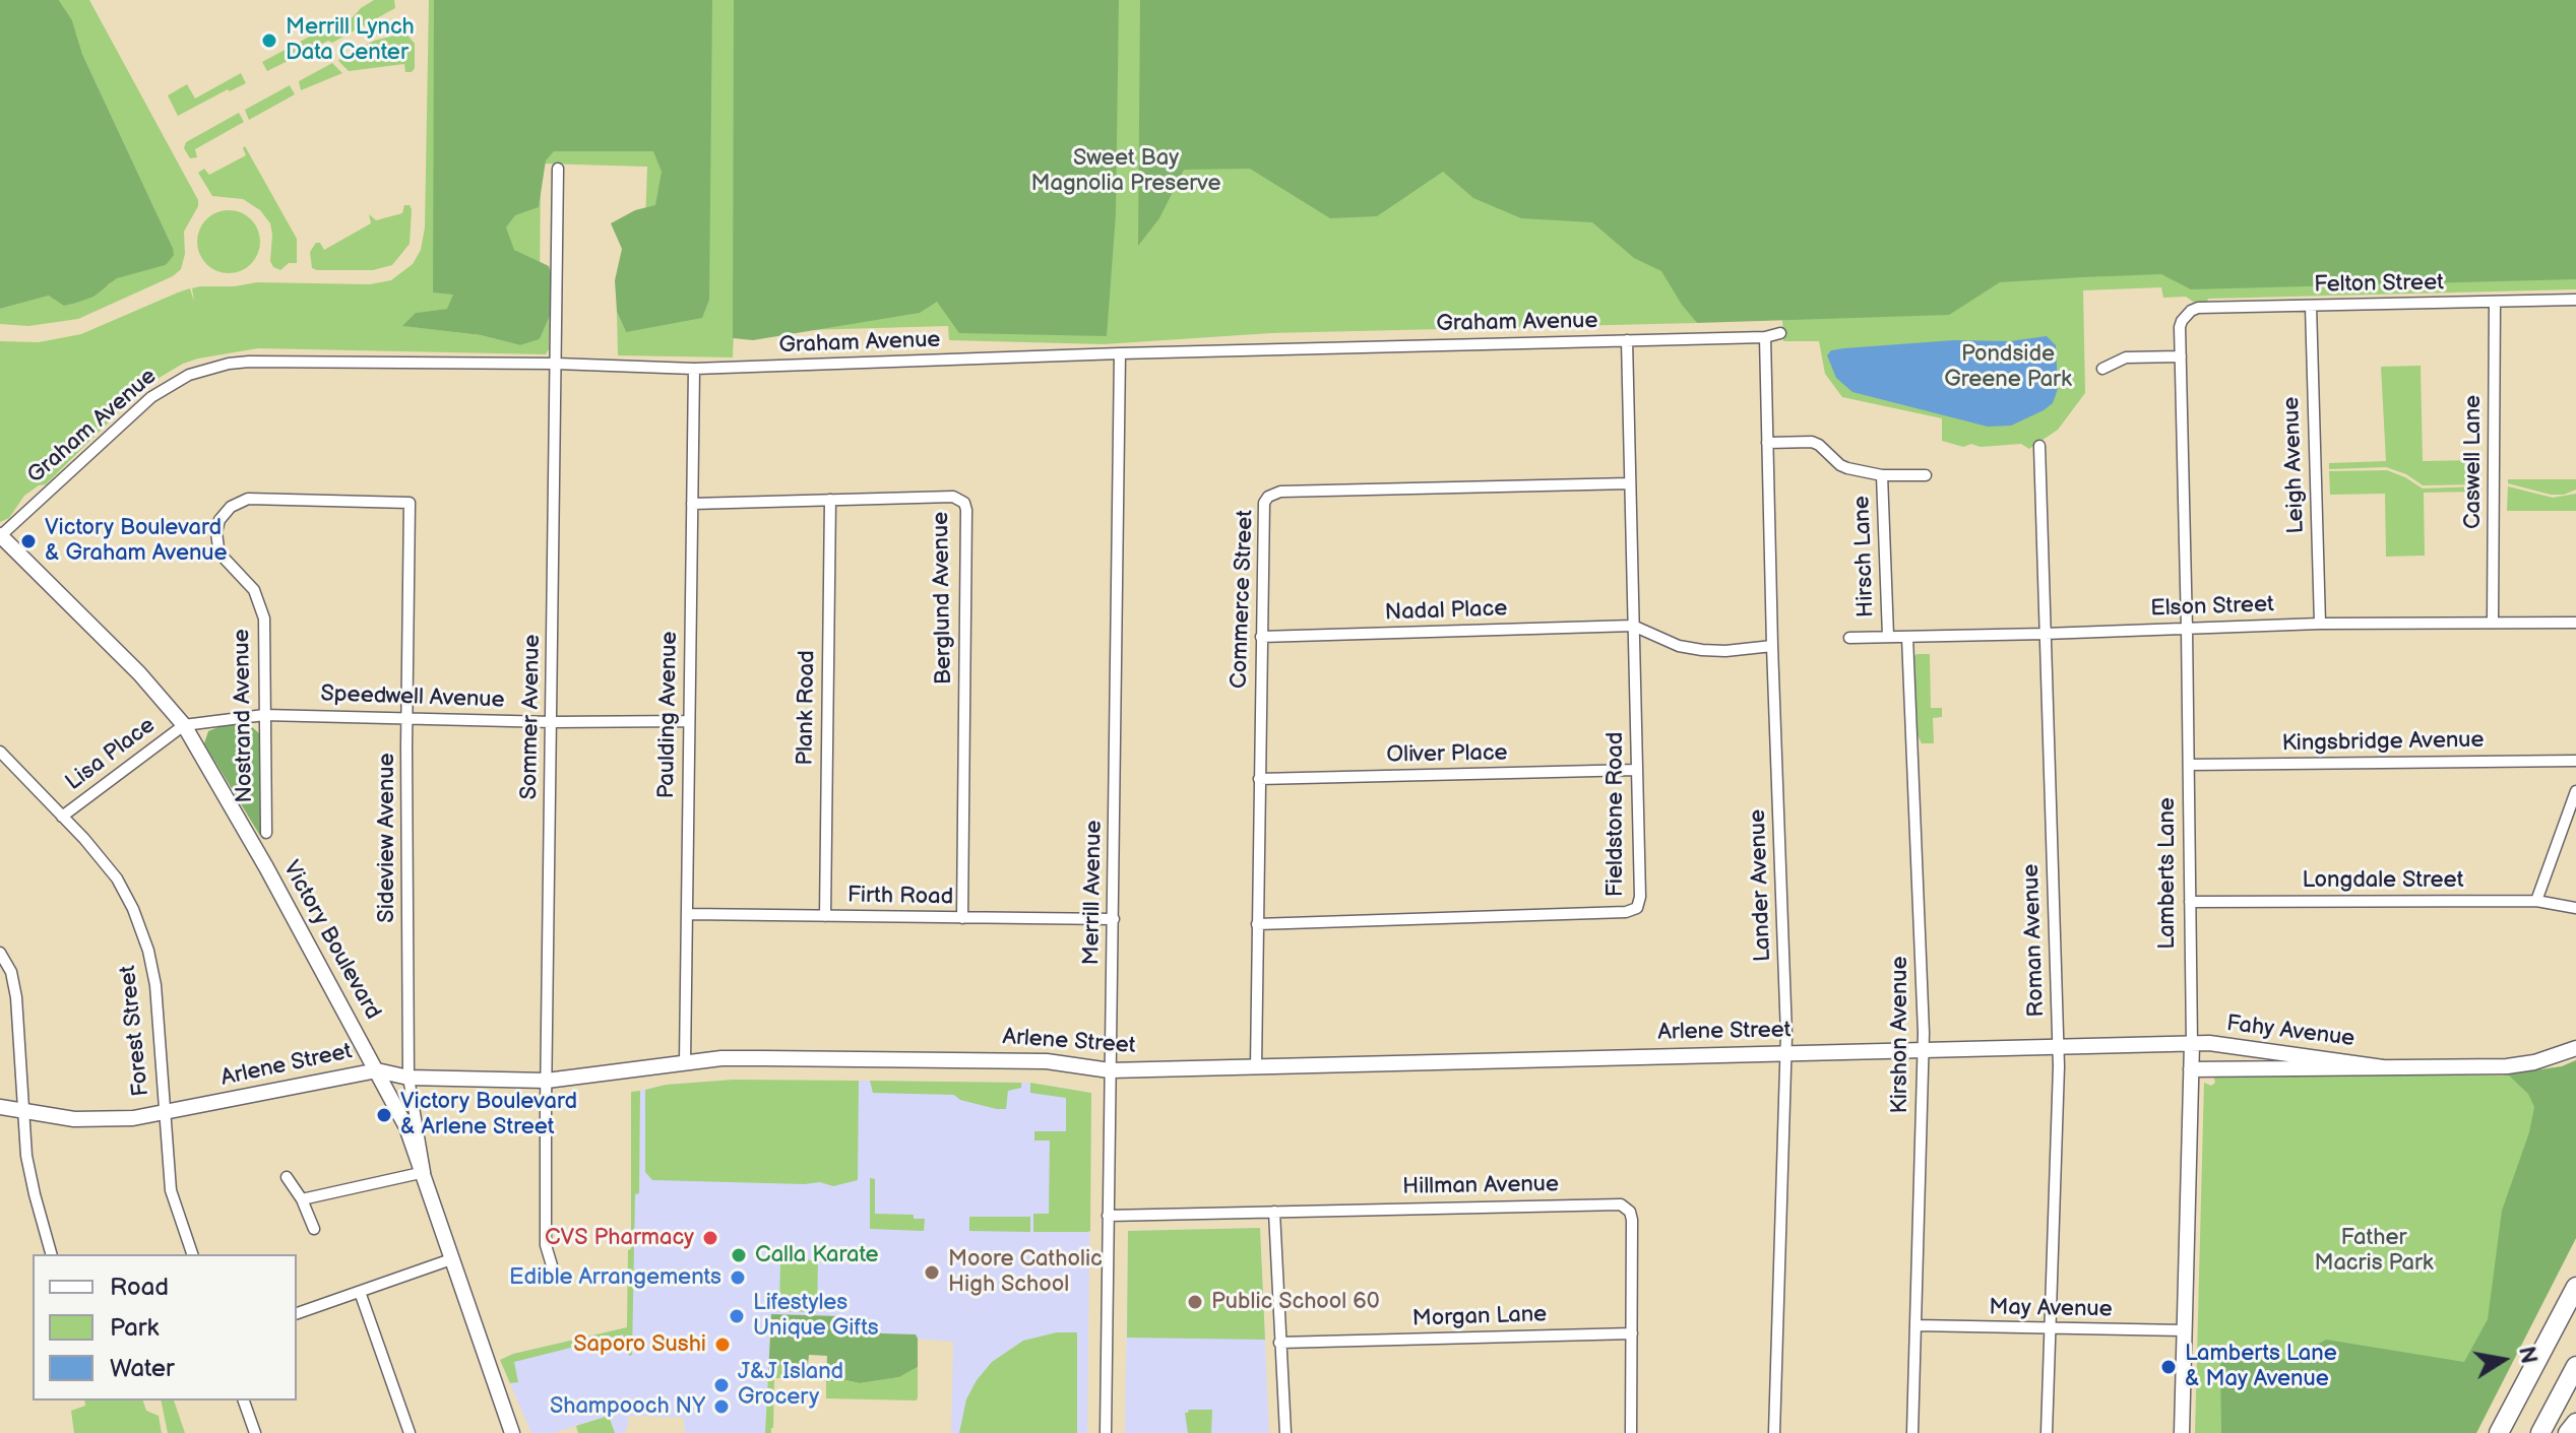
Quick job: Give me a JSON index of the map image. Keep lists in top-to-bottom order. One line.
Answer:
{"streets":{"street":["Felton Street","Graham Avenue","Caswell Lane","Leigh Avenue","Hirsch Lane","Berglund Avenue","Commerce Street","Elson Street","Nadal Place","Speedwell Avenue","Plank Road","Paulding Avenue","Nostrand Avenue","Sommer Avenue","Kingsbridge Avenue","Lisa Place","Oliver Place","Fieldstone Road","Sideview Avenue","Lamberts Lane","Longdale Street","Lander Avenue","Merrill Avenue","Firth Road","Victory Boulevard","Roman Avenue","Forest Street","Arlene Street","Fahy Avenue","Kirshon Avenue","Hillman Avenue","May Avenue","Morgan Lane"]},"crossings":[["Felton Street","Caswell Lane"],["Felton Street","Leigh Avenue"],["Felton Street","Lamberts Lane"],["Graham Avenue","Paulding Avenue"],["Graham Avenue","Sommer Avenue"],["Graham Avenue","Fieldstone Road"],["Graham Avenue","Lander Avenue"],["Graham Avenue","Merrill Avenue"],["Graham Avenue","Victory Boulevard"],["Caswell Lane","Elson Street"],["Leigh Avenue","Elson Street"],["Hirsch Lane","Elson Street"],["Hirsch Lane","Lander Avenue"],["Berglund Avenue","Plank Road"],["Berglund Avenue","Paulding Avenue"],["Berglund Avenue","Firth Road"],["Commerce Street","Nadal Place"],["Commerce Street","Oliver Place"],["Commerce Street","Fieldstone Road"],["Commerce Street","Arlene Street"],["Elson Street","Lamberts Lane"],["Elson Street","Roman Avenue"],["Elson Street","Kirshon Avenue"],["Nadal Place","Fieldstone Road"],["Speedwell Avenue","Paulding Avenue"],["Speedwell Avenue","Nostrand Avenue"],["Speedwell Avenue","Sommer Avenue"],["Speedwell Avenue","Lisa Place"],["Speedwell Avenue","Sideview Avenue"],["Speedwell Avenue","Victory Boulevard"],["Plank Road","Firth Road"],["Paulding Avenue","Firth Road"],["Paulding Avenue","Arlene Street"],["Nostrand Avenue","Sideview Avenue"],["Sommer Avenue","Arlene Street"],["Kingsbridge Avenue","Lamberts Lane"],["Lisa Place","Victory Boulevard"],["Lisa Place","Forest Street"],["Oliver Place","Fieldstone Road"],["Sideview Avenue","Victory Boulevard"],["Sideview Avenue","Arlene Street"],["Lamberts Lane","Longdale Street"],["Lamberts Lane","Arlene Street"],["Lamberts Lane","Fahy Avenue"],["Lamberts Lane","May Avenue"],["Lander Avenue","Arlene Street"],["Merrill Avenue","Firth Road"],["Merrill Avenue","Arlene Street"],["Merrill Avenue","Hillman Avenue"],["Victory Boulevard","Arlene Street"],["Roman Avenue","Arlene Street"],["Roman Avenue","May Avenue"],["Forest Street","Arlene Street"],["Arlene Street","Fahy Avenue"],["Arlene Street","Kirshon Avenue"],["Kirshon Avenue","May Avenue"],["Hillman Avenue","Morgan Lane"]],"parks":["Sweet Bay Magnolia Preserve","Pondside Greene Park","Father Macris Park"],"places":["Merrill Lynch Data Center","Victory Boulevard & Graham Avenue","Victory Boulevard & Arlene Street","CVS Pharmacy","Calla Karate","Moore Catholic High School","Edible Arrangements","Public School 60","Lifestyles Unique Gifts","Saporo Sushi","Lamberts Lane & May Avenue","J&J Island Grocery","Shampooch NY"],"legend":["Road","Park","Water"],"north":"right"}
